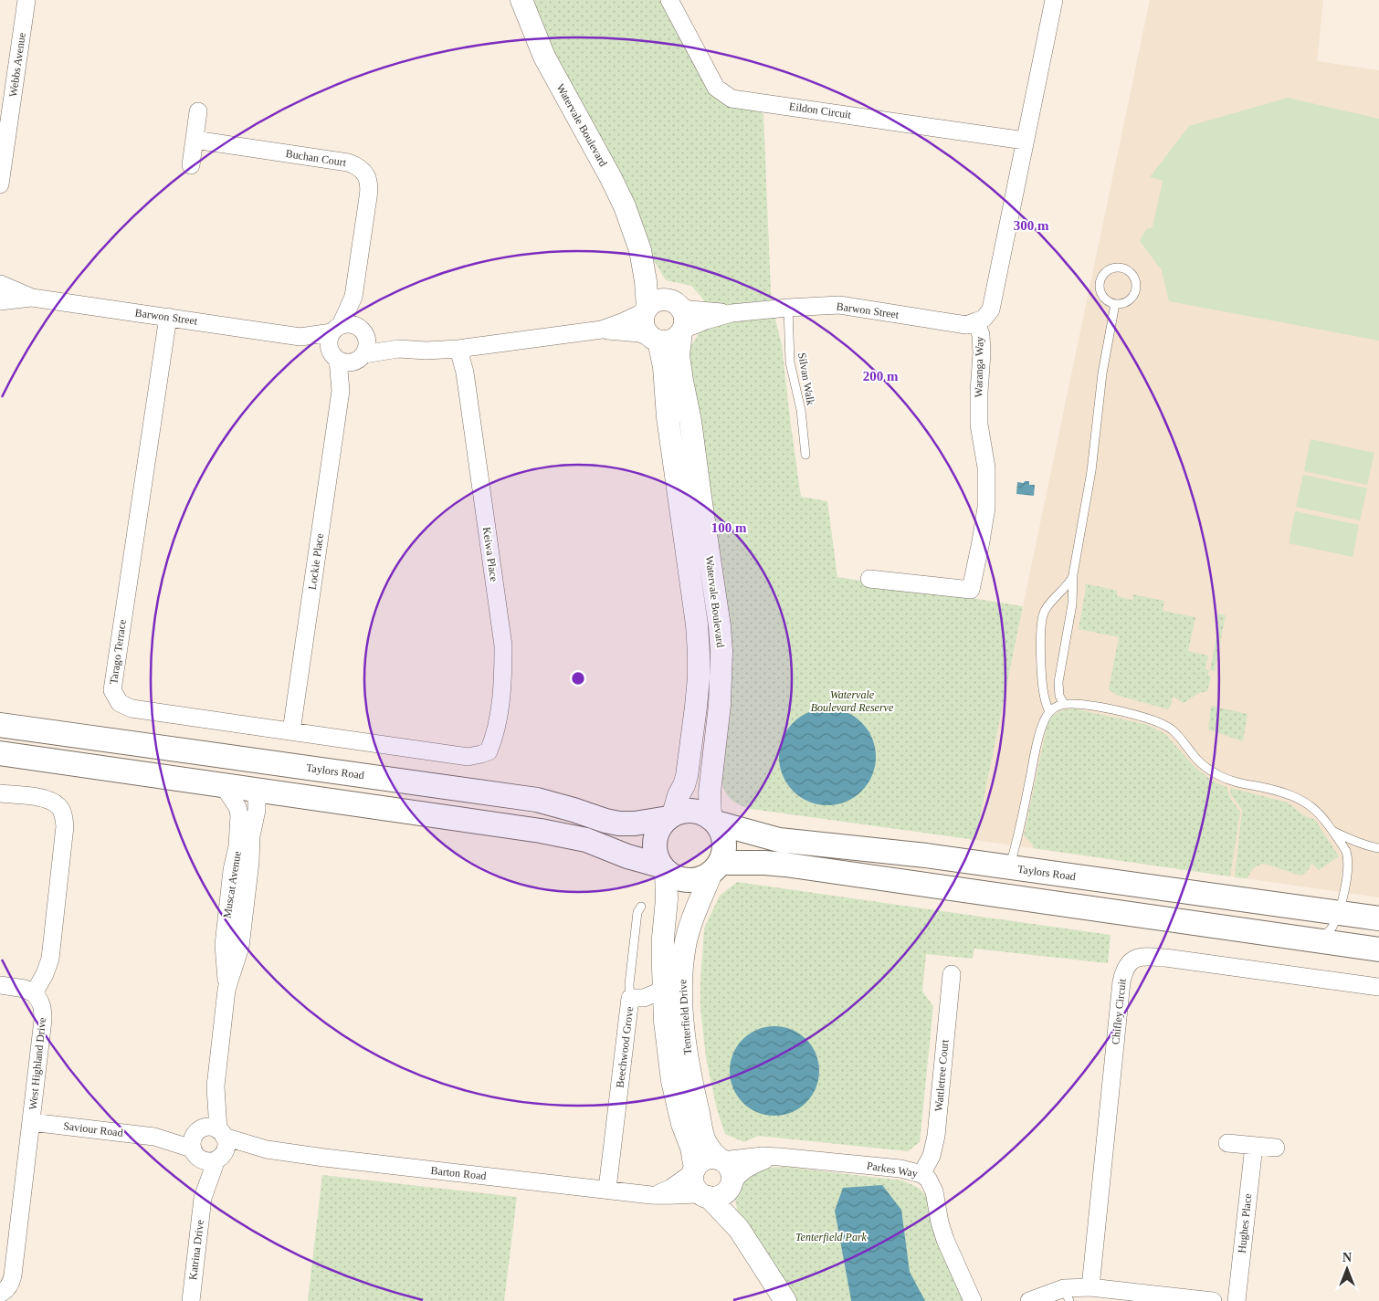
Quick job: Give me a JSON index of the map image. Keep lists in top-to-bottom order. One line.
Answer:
{"streets":{"main road":["Taylors Road"],"street":["Webbs Avenue","Eildon Circuit","Watervale Boulevard","Buchan Court","Barwon Street","Waranga Way","Keiwa Place","Lockie Place","Tarago Terrace","Muscat Avenue","Chifley Circuit","Tenterfield Drive","Beechwood Grove","West Highland Drive","Wattletree Court","Saviour Road","Parkes Way","Barton Road","Hughes Place","Katrina Drive"],"lane":["Silvan Walk"]},"crossings":[["Eildon Circuit","Waranga Way"],["Watervale Boulevard","Barwon Street"],["Watervale Boulevard","Taylors Road"],["Watervale Boulevard","Tenterfield Drive"],["Buchan Court","Barwon Street"],["Buchan Court","Lockie Place"],["Barwon Street","Waranga Way"],["Barwon Street","Silvan Walk"],["Barwon Street","Lockie Place"],["Barwon Street","Tarago Terrace"],["Keiwa Place","Tarago Terrace"],["Lockie Place","Tarago Terrace"],["Taylors Road","Tenterfield Drive"],["Muscat Avenue","Saviour Road"],["Muscat Avenue","Barton Road"],["Muscat Avenue","Katrina Drive"],["Tenterfield Drive","Beechwood Grove"],["Tenterfield Drive","Parkes Way"],["Tenterfield Drive","Barton Road"],["Beechwood Grove","Barton Road"],["West Highland Drive","Saviour Road"],["Wattletree Court","Parkes Way"],["Saviour Road","Barton Road"],["Saviour Road","Katrina Drive"],["Parkes Way","Barton Road"],["Barton Road","Katrina Drive"]],"parks":["Watervale Boulevard Reserve","Tenterfield Park"],"north":"top","rings":["300 m","200 m","100 m"]}
